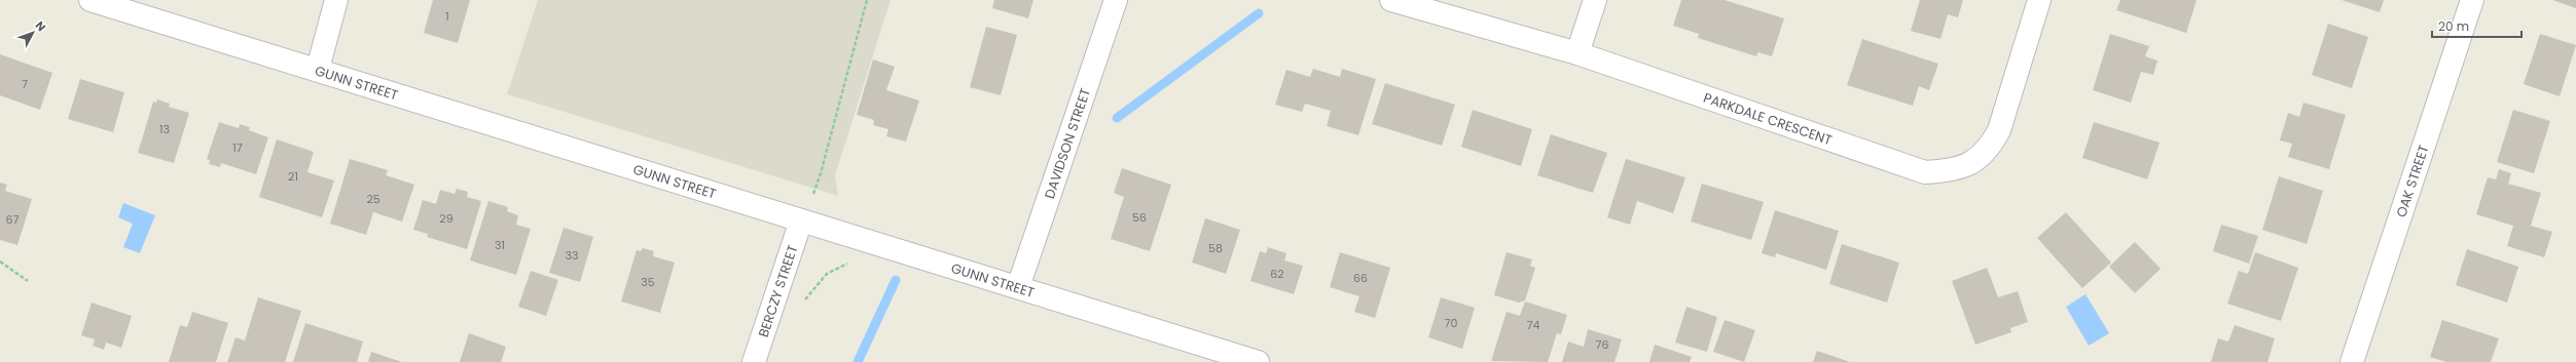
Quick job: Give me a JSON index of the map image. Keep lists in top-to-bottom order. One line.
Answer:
{"streets":{"street":["GUNN STREET","PARKDALE CRESCENT","DAVIDSON STREET","OAK STREET","BERCZY STREET"]},"crossings":[["GUNN STREET","DAVIDSON STREET"],["GUNN STREET","BERCZY STREET"]],"house_numbers":["1","7","13","17","21","25","56","29","67","31","58","33","62","66","35","70","74","76"],"scale_bar":"20 m","north":"top right"}
